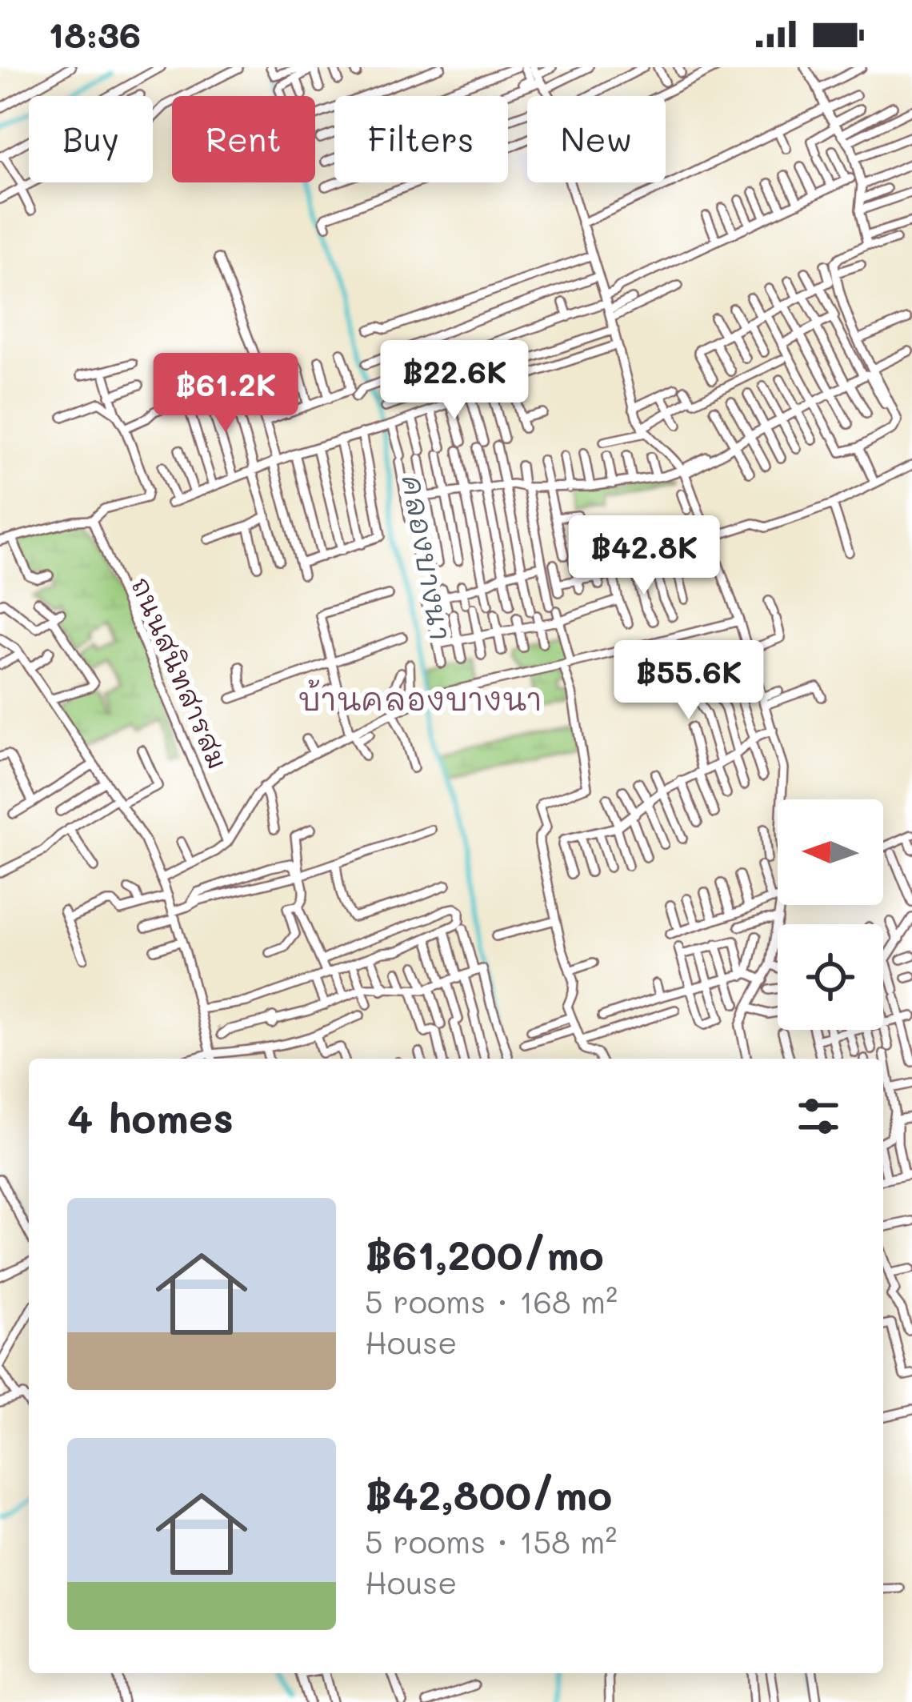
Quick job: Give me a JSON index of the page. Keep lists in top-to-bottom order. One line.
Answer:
{"streets":{"street":["ถนนสนิทสารสม"]},"districts":["บ้านคลองบางนา"],"water":["คลองบางนา"],"north":"left","page":{"status":"18:36","chip":["Buy","Rent","Filters","New"],"price":["฿22.6K","฿61.2K","฿42.8K","฿55.6K"],"heading":"4 homes","list":[{"name":"฿61,200/mo","note":"5 rooms · 168 m² · House"},{"name":"฿42,800/mo","note":"5 rooms · 158 m² · House"}]}}
